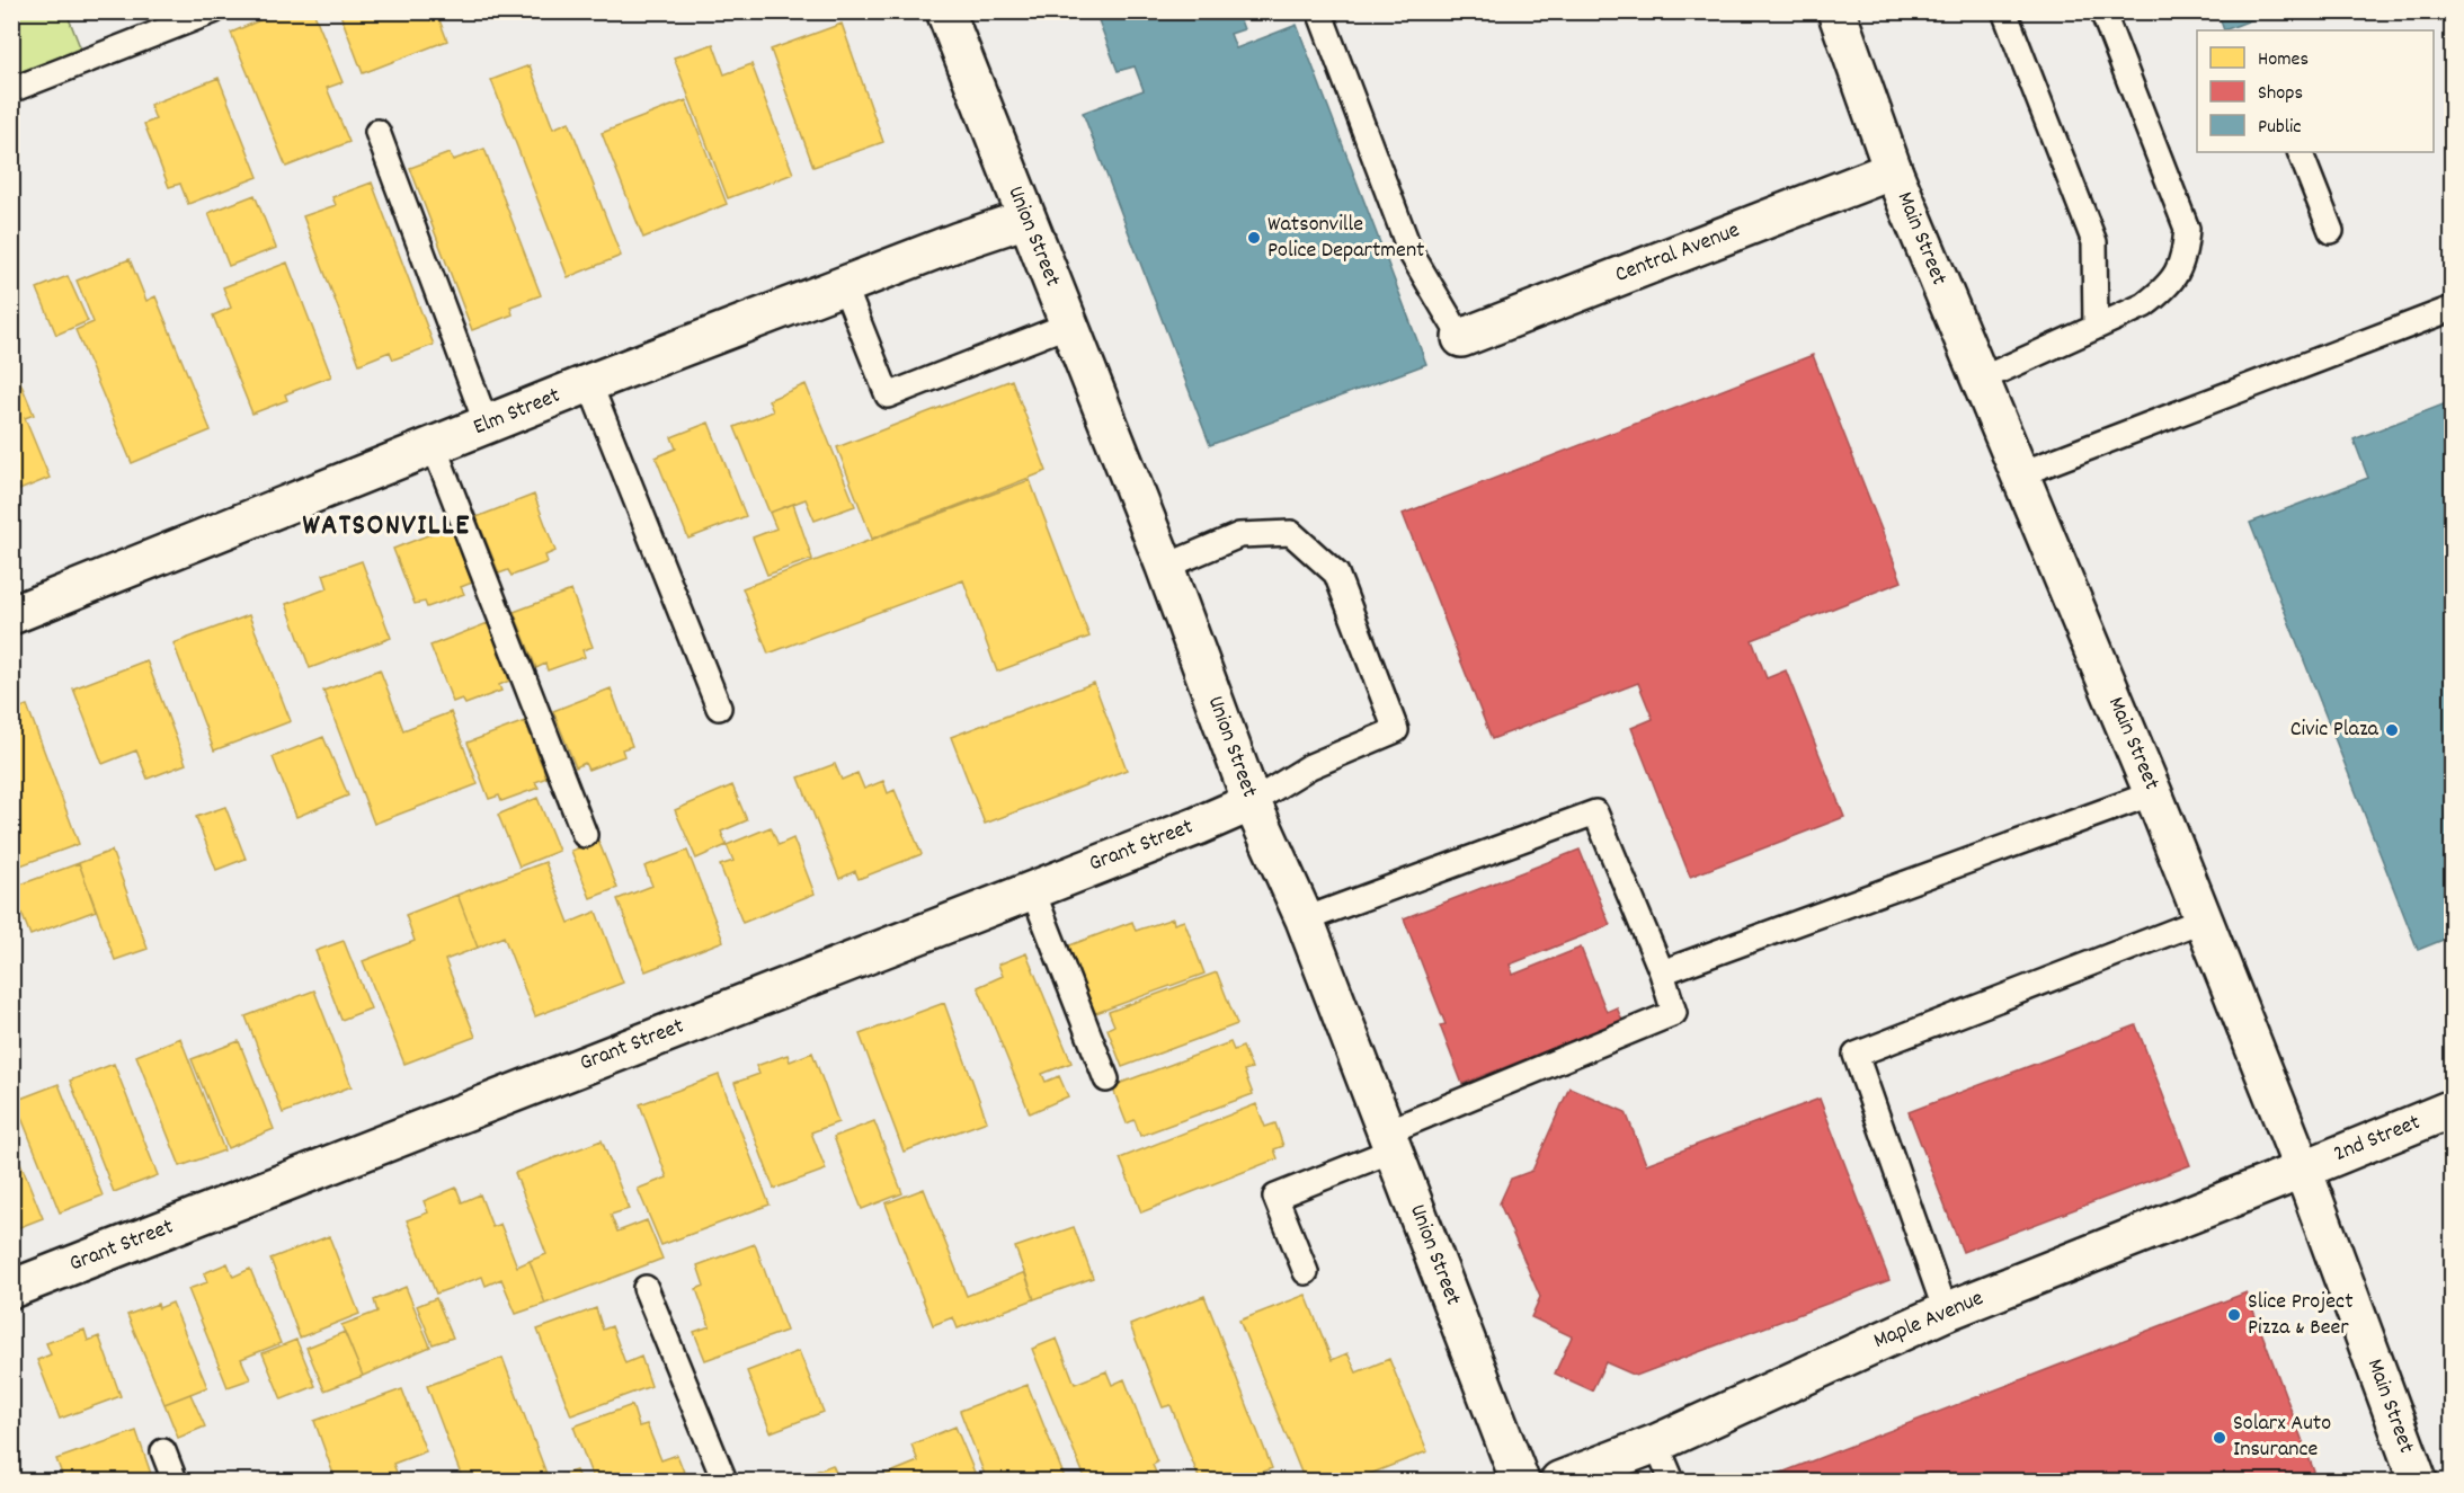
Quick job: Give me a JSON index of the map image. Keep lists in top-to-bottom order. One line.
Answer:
{"streets":{"street":["Union Street","Main Street","Central Avenue","Elm Street","Grant Street","2nd Street","Maple Avenue"]},"crossings":[["Union Street","Elm Street"],["Union Street","Grant Street"],["Main Street","Central Avenue"],["Main Street","2nd Street"],["Main Street","Maple Avenue"],["2nd Street","Maple Avenue"]],"districts":["WATSONVILLE"],"places":["Watsonville Police Department","Civic Plaza","Slice Project Pizza & Beer","Solarx Auto Insurance"],"legend":["Homes","Shops","Public"]}
